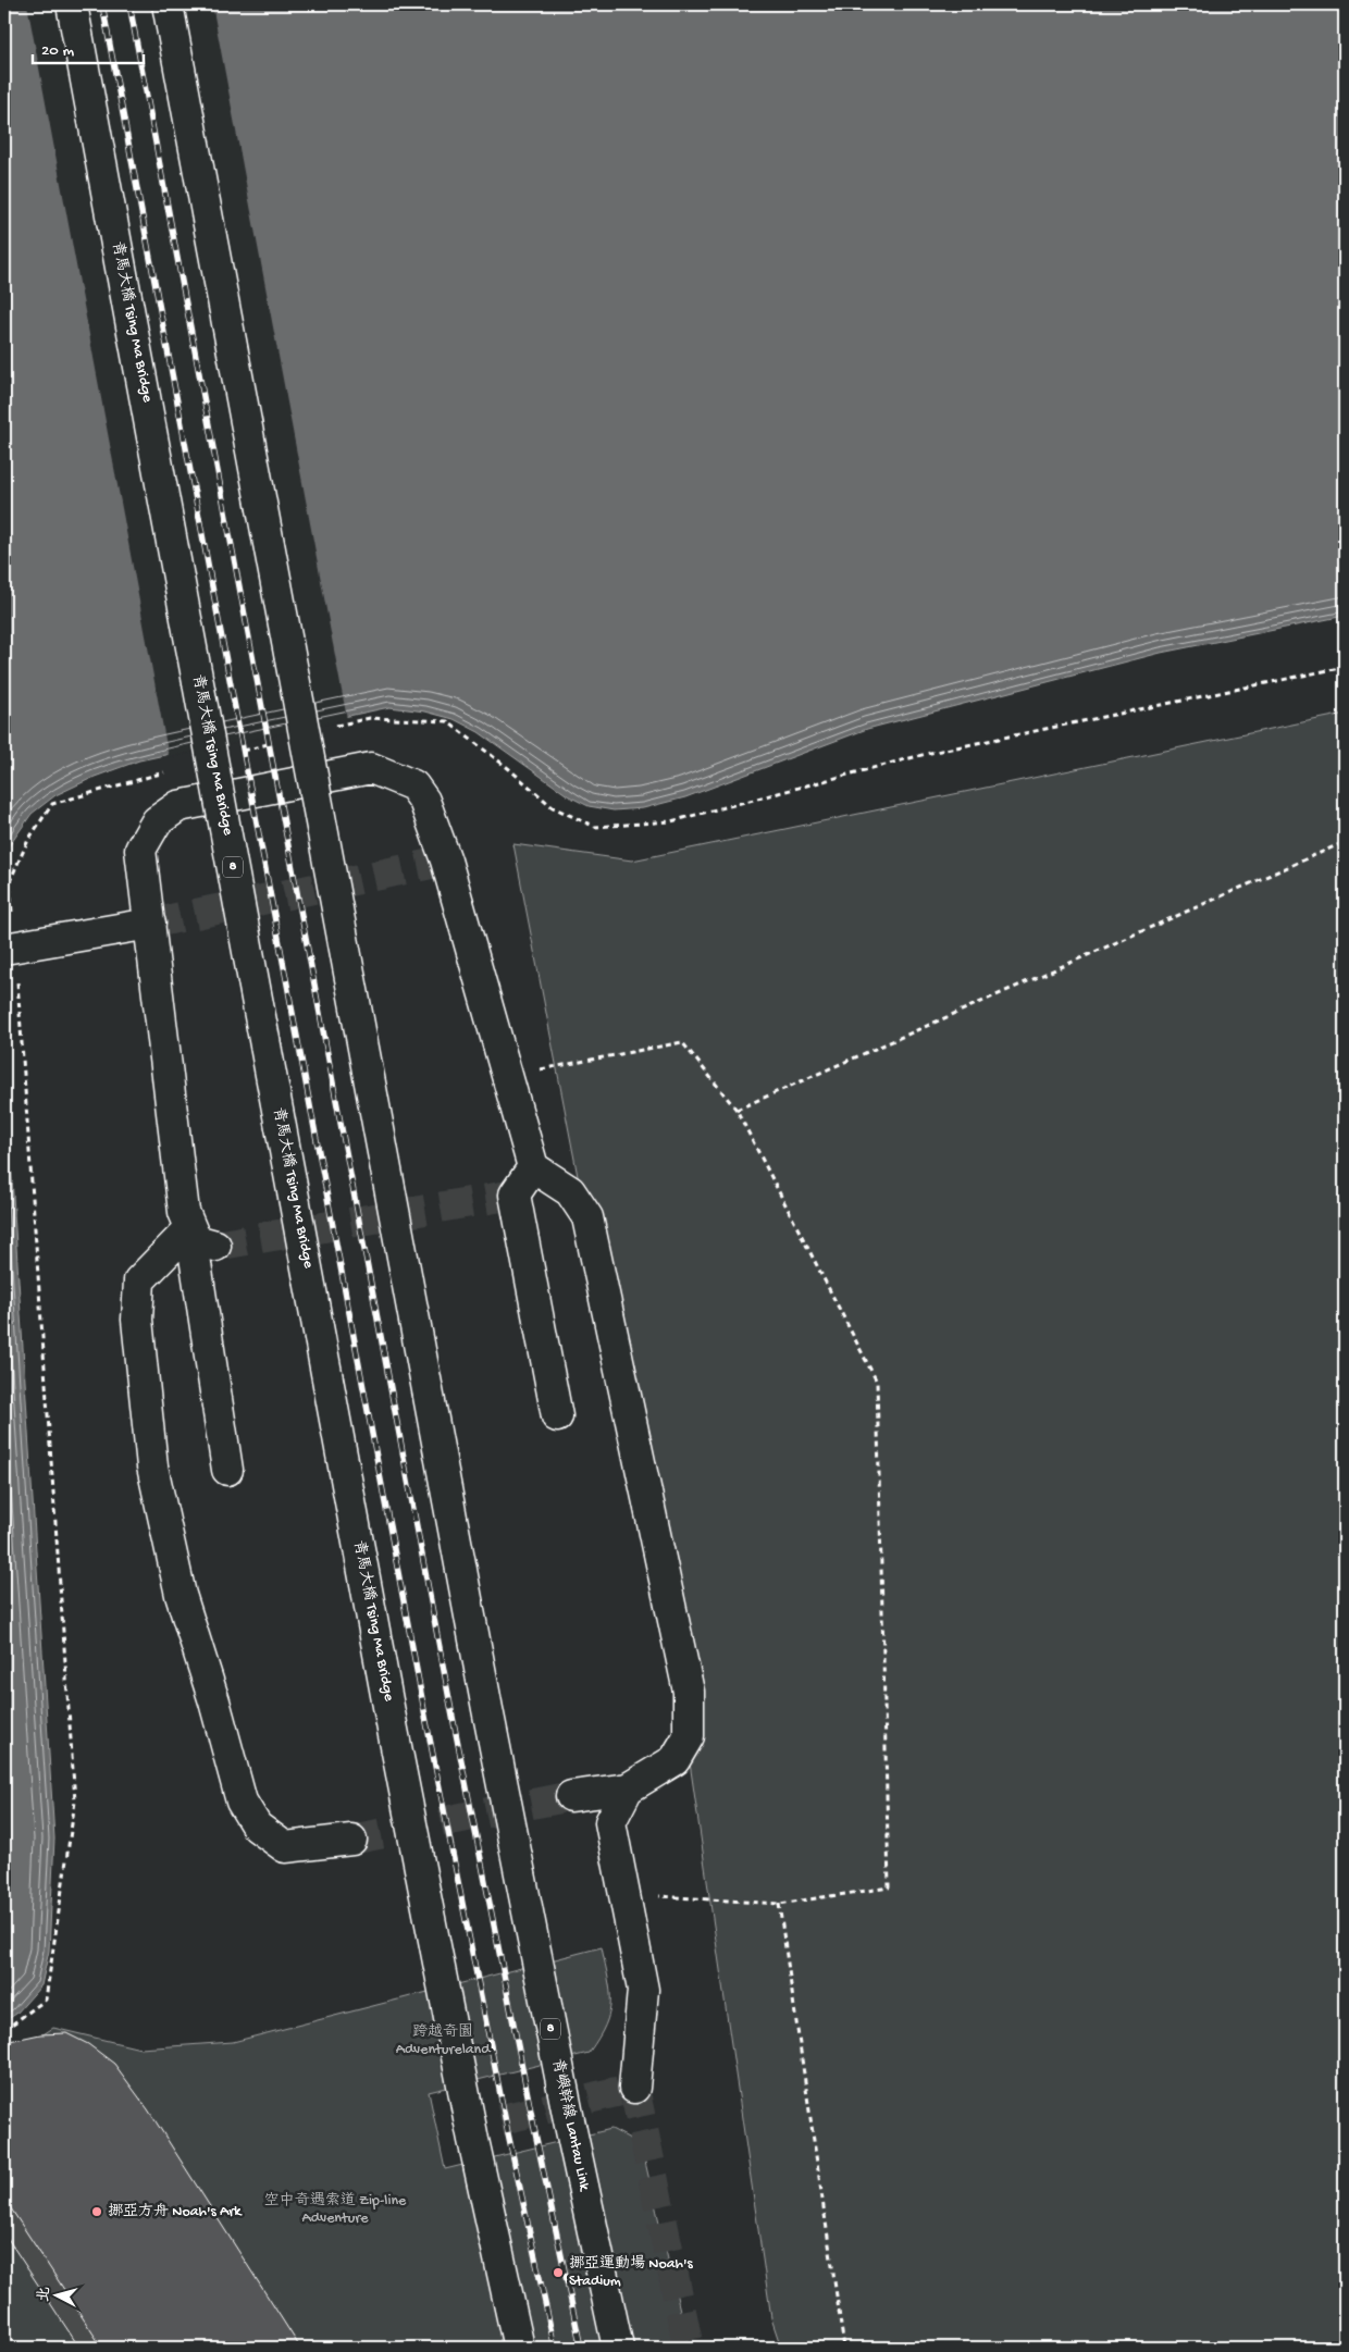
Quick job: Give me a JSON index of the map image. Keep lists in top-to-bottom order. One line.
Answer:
{"streets":{"main road":["青馬大橋 Tsing Ma Bridge","8","青嶼幹線 Lantau Link"]},"parks":["跨越奇園 Adventureland","空中奇遇索道 Zip-line Adventure"],"places":["挪亞方舟 Noah's Ark","挪亞運動場 Noah's Stadium"],"scale_bar":"20 m","north":"left"}
